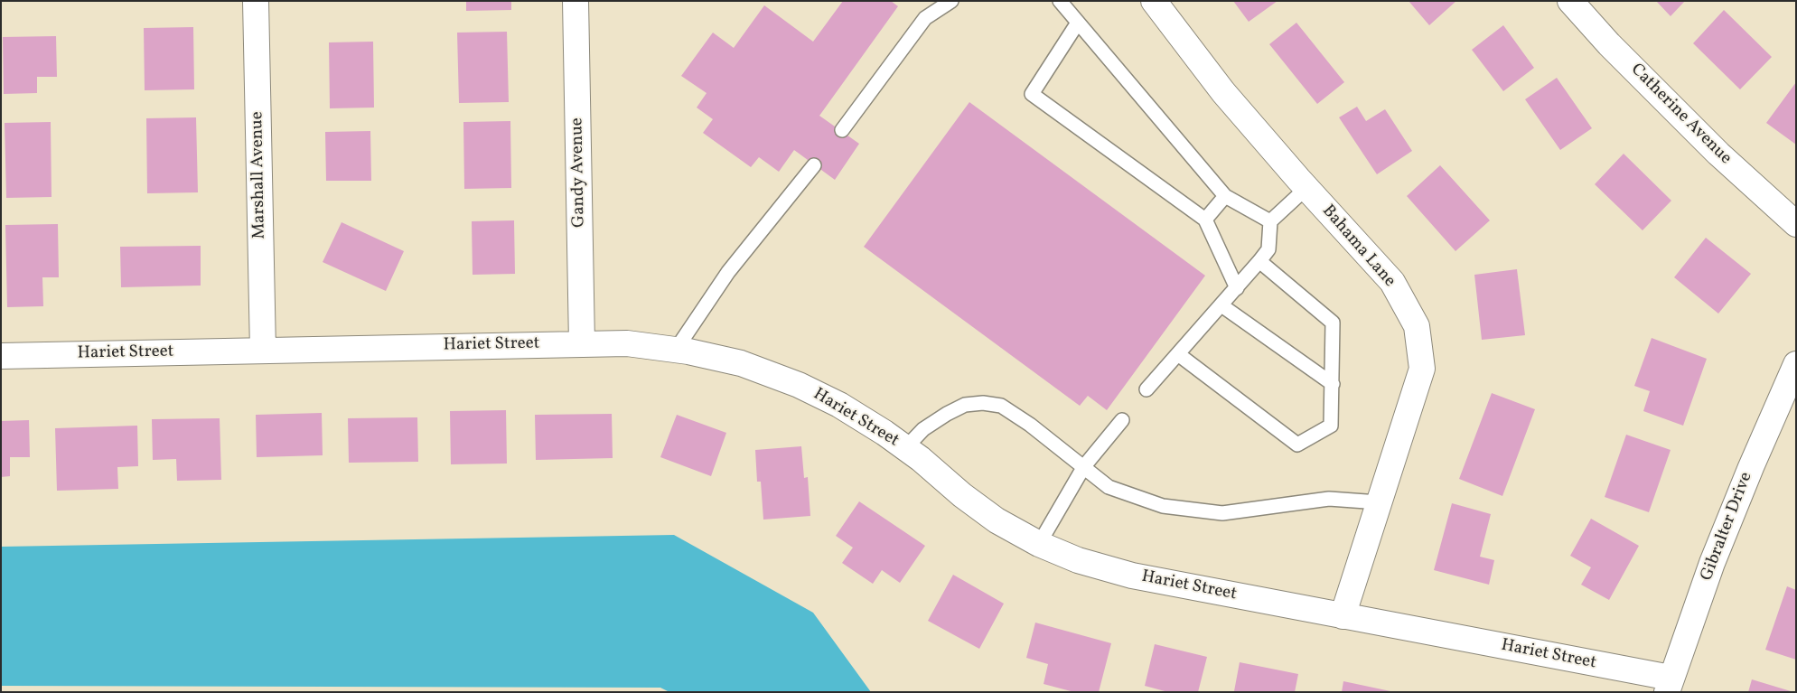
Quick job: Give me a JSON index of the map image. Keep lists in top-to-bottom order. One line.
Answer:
{"streets":{"street":["Catherine Avenue","Gandy Avenue","Marshall Avenue","Bahama Lane","Hariet Street","Gibralter Drive"]},"crossings":[["Gandy Avenue","Hariet Street"],["Marshall Avenue","Hariet Street"],["Bahama Lane","Hariet Street"],["Hariet Street","Gibralter Drive"]]}
